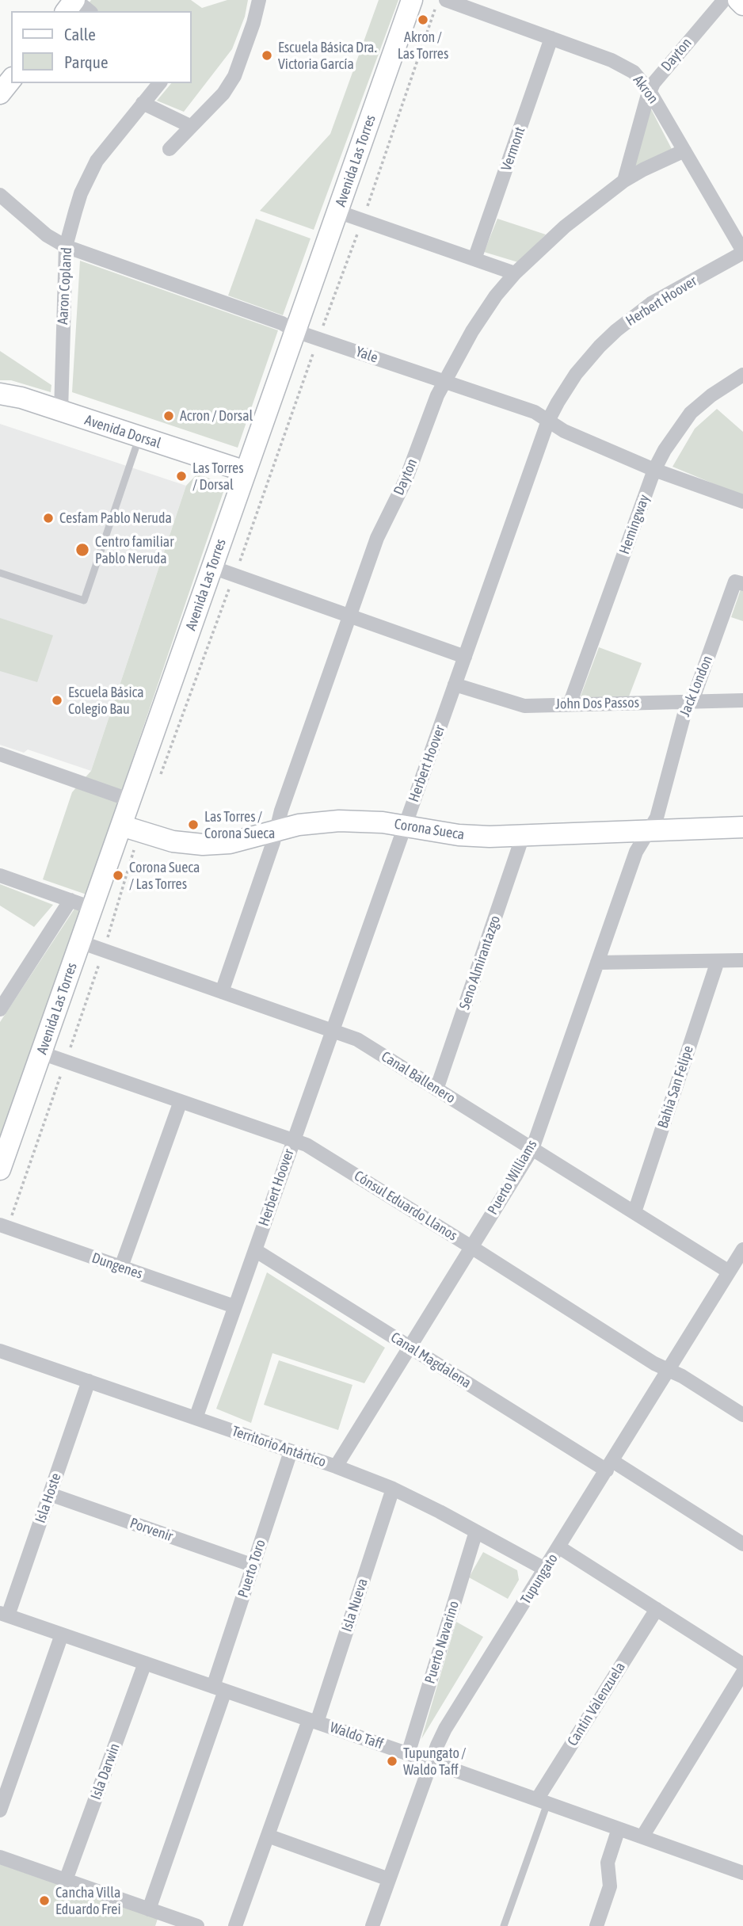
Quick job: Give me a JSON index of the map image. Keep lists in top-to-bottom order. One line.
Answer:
{"streets":{"main road":["Avenida Las Torres","Avenida Dorsal","Corona Sueca"],"street":["Dayton","Akron","Vermont","Aaron Copland","Herbert Hoover","Yale","Hemingway","Jack London","John Dos Passos","Seno Almirantazgo","Canal Ballenero","Bahía San Felipe","Puerto Williams","Cónsul Eduardo Llanos","Dungenes","Canal Magdalena","Territorio Antártico","Isla Hoste","Porvenir","Puerto Toro","Tupungato","Isla Nueva","Puerto Navarino","Cantin Valenzuela","Waldo Taff","Isla Darwin"]},"crossings":[["Dayton","Akron"],["Dayton","Yale"],["Dayton","Corona Sueca"],["Akron","Vermont"],["Akron","Herbert Hoover"],["Avenida Las Torres","Yale"],["Avenida Las Torres","Avenida Dorsal"],["Avenida Las Torres","Corona Sueca"],["Avenida Las Torres","Canal Ballenero"],["Avenida Las Torres","Cónsul Eduardo Llanos"],["Aaron Copland","Yale"],["Aaron Copland","Avenida Dorsal"],["Herbert Hoover","Yale"],["Herbert Hoover","John Dos Passos"],["Herbert Hoover","Corona Sueca"],["Herbert Hoover","Canal Ballenero"],["Herbert Hoover","Cónsul Eduardo Llanos"],["Herbert Hoover","Dungenes"],["Herbert Hoover","Canal Magdalena"],["Herbert Hoover","Territorio Antártico"],["Yale","Hemingway"],["Hemingway","John Dos Passos"],["Jack London","John Dos Passos"],["Jack London","Corona Sueca"],["Jack London","Puerto Williams"],["Corona Sueca","Seno Almirantazgo"],["Corona Sueca","Puerto Williams"],["Seno Almirantazgo","Canal Ballenero"],["Canal Ballenero","Bahía San Felipe"],["Canal Ballenero","Puerto Williams"],["Canal Ballenero","Tupungato"],["Puerto Williams","Cónsul Eduardo Llanos"],["Puerto Williams","Canal Magdalena"],["Puerto Williams","Territorio Antártico"],["Cónsul Eduardo Llanos","Tupungato"],["Canal Magdalena","Tupungato"],["Territorio Antártico","Isla Hoste"],["Territorio Antártico","Puerto Toro"],["Territorio Antártico","Tupungato"],["Territorio Antártico","Isla Nueva"],["Territorio Antártico","Puerto Navarino"],["Isla Hoste","Porvenir"],["Isla Hoste","Waldo Taff"],["Porvenir","Puerto Toro"],["Puerto Toro","Waldo Taff"],["Tupungato","Waldo Taff"],["Isla Nueva","Waldo Taff"],["Puerto Navarino","Waldo Taff"],["Cantin Valenzuela","Waldo Taff"],["Waldo Taff","Isla Darwin"]],"places":["Akron / Las Torres","Escuela Básica Dra. Victoria García","Acron / Dorsal","Las Torres / Dorsal","Cesfam Pablo Neruda","Centro familiar Pablo Neruda","Escuela Básica Colegio Bau","Las Torres / Corona Sueca","Corona Sueca / Las Torres","Tupungato / Waldo Taff","Cancha Villa Eduardo Frei"],"legend":["Calle","Parque"]}
